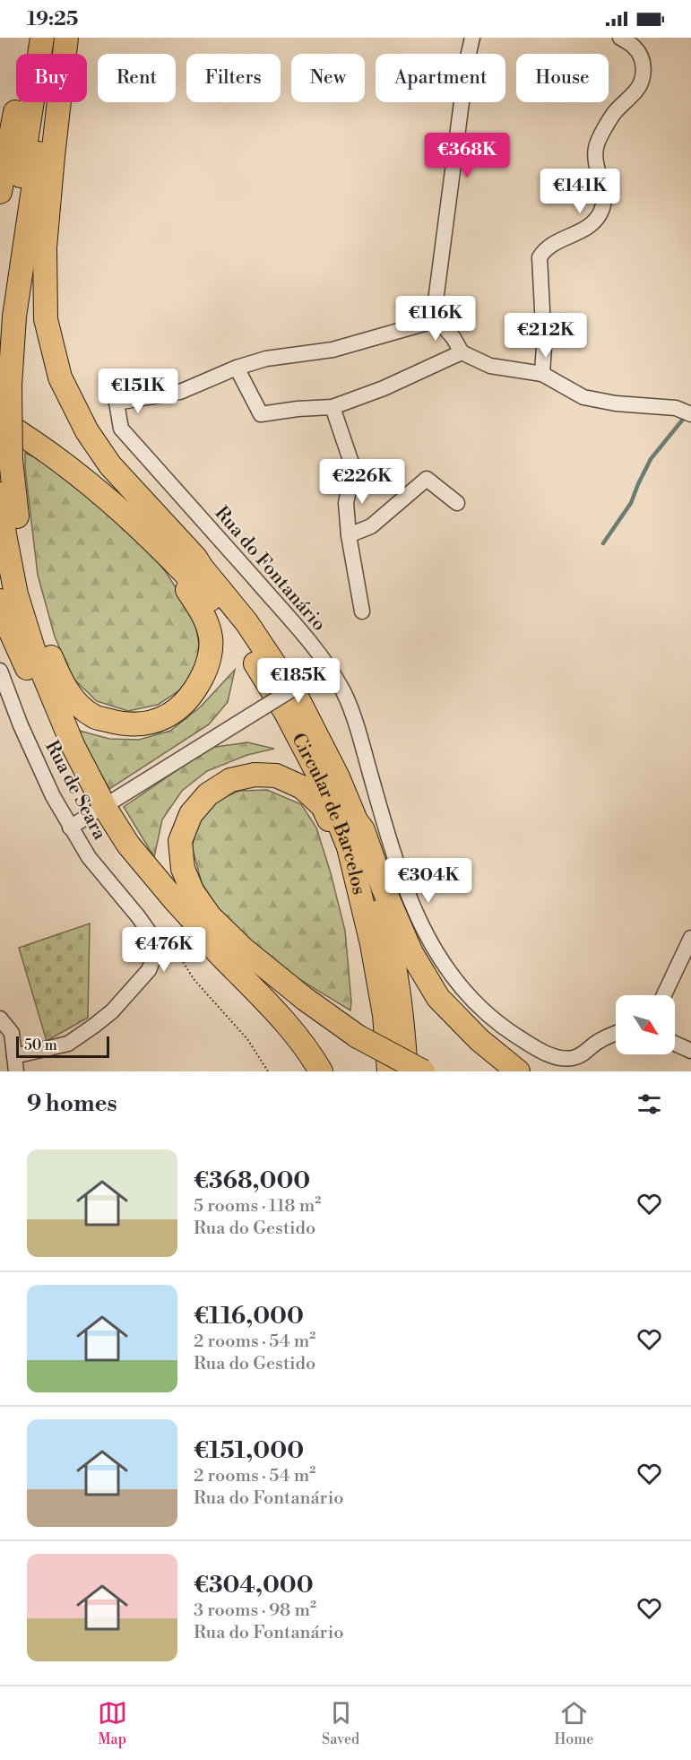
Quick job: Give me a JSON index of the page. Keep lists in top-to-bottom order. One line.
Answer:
{"streets":{"main road":["Circular de Barcelos"],"street":["Rua do Fontanário","Rua de Seara"]},"scale_bar":"50 m","north":"bottom right","page":{"status":"19:25","chip":["Buy","Rent","Filters","New","Apartment","House"],"price":["€368K","€141K","€116K","€212K","€151K","€226K","€185K","€304K","€476K"],"scale":"50 m","heading":"9 homes","list":[{"name":"€368,000","note":"5 rooms · 118 m² · Rua do Gestido"},{"name":"€116,000","note":"2 rooms · 54 m² · Rua do Gestido"},{"name":"€151,000","note":"2 rooms · 54 m² · Rua do Fontanário"},{"name":"€304,000","note":"3 rooms · 98 m² · Rua do Fontanário"}],"tabs":["Map","Saved","Home"]}}
